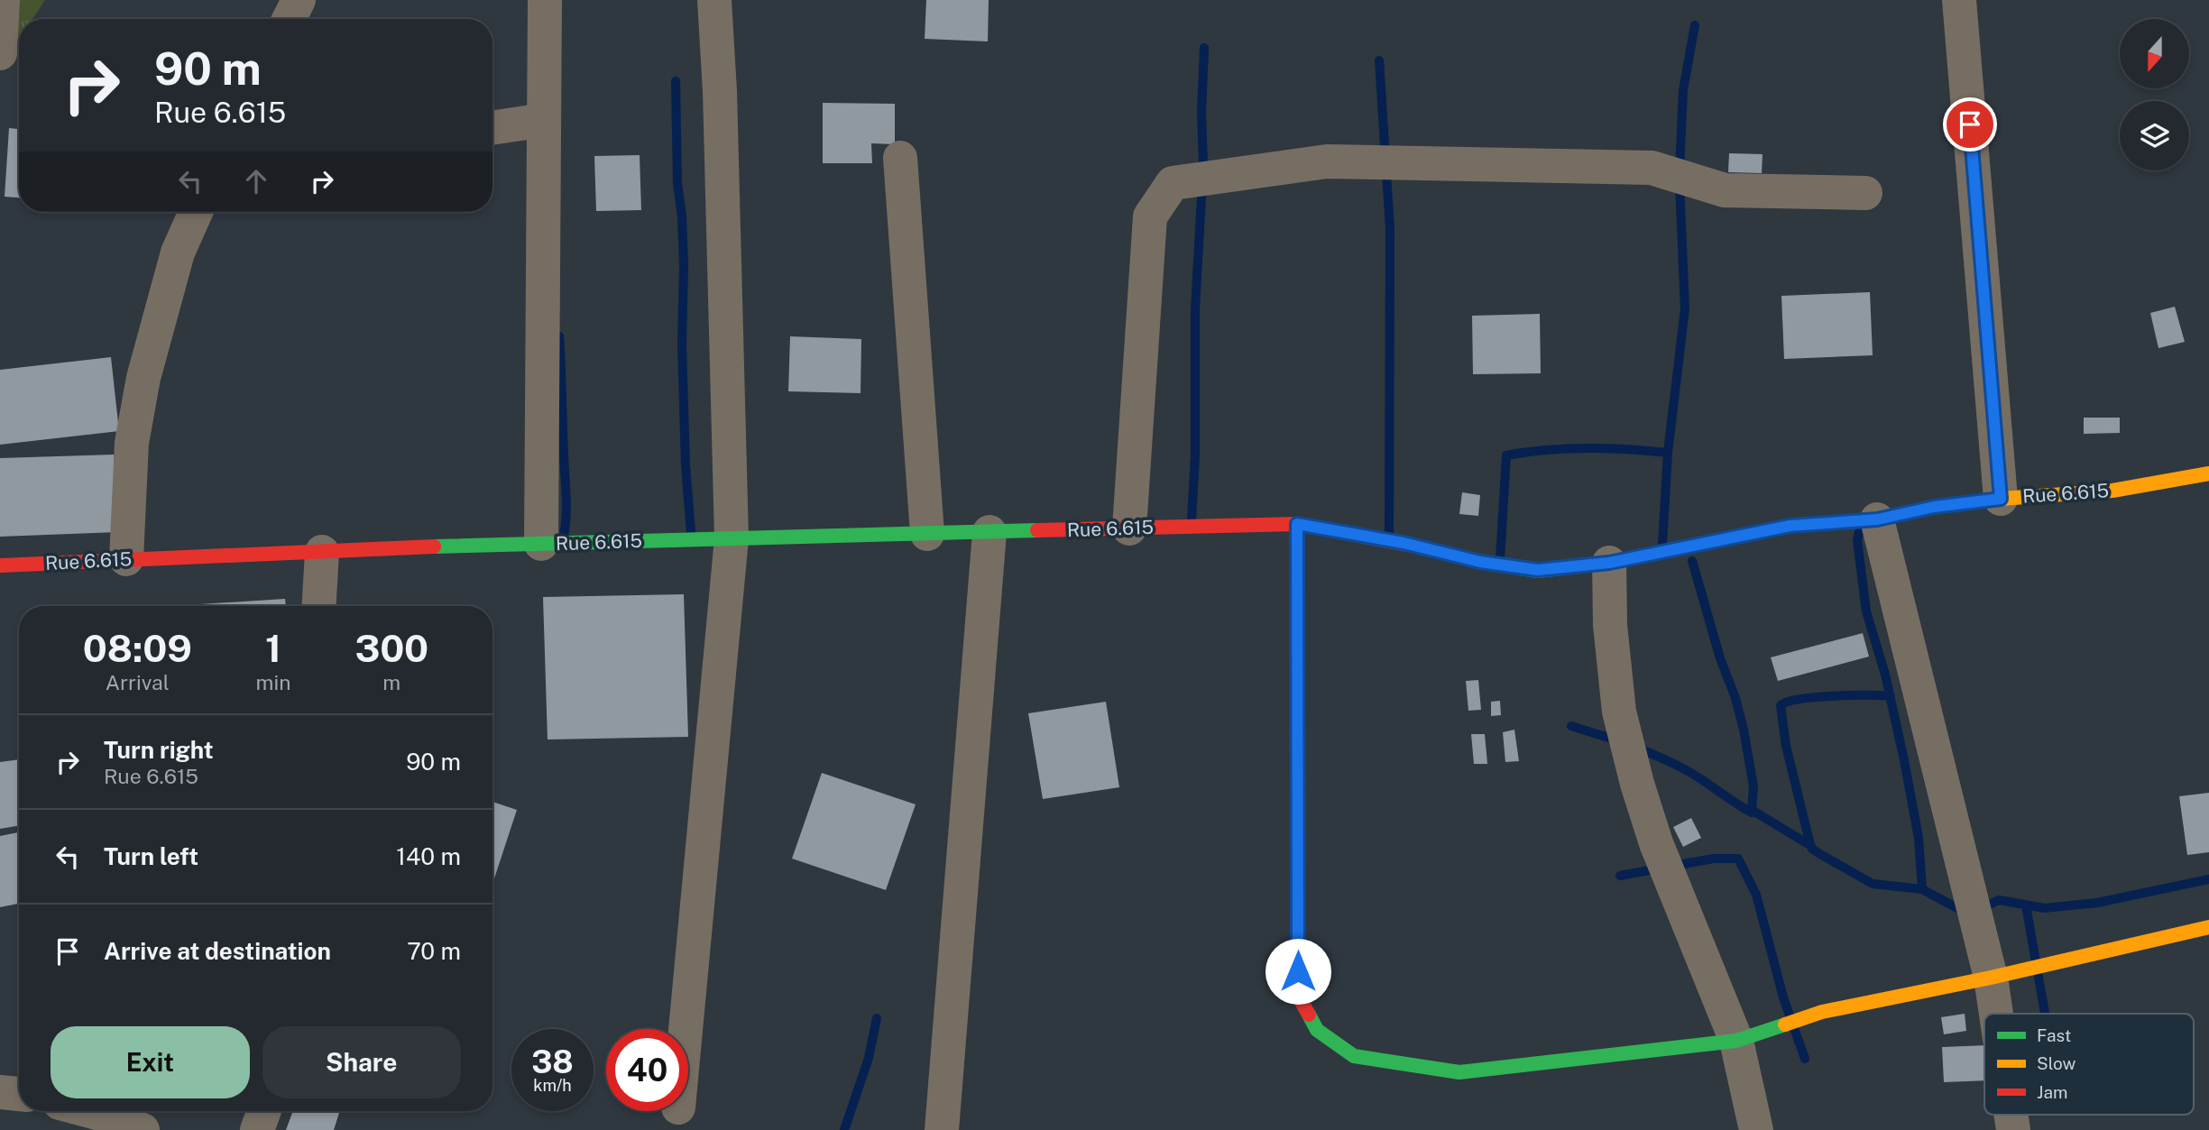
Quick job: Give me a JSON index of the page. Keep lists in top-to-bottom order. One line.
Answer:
{"streets":{"street":["Rue 6.615"]},"legend":["Fast","Slow","Jam"],"north":"bottom","page":{"turn":["90 m","Rue 6.615"],"eta":["08:09","Arrival","1","min","300","m"],"list":[{"name":"Turn right","note":"Rue 6.615","value":"90 m"},{"name":"Turn left","value":"140 m"},{"name":"Arrive at destination","value":"70 m"}],"buttons":["Exit","Share"],"speed":"38 km/h","limit":"40"}}
